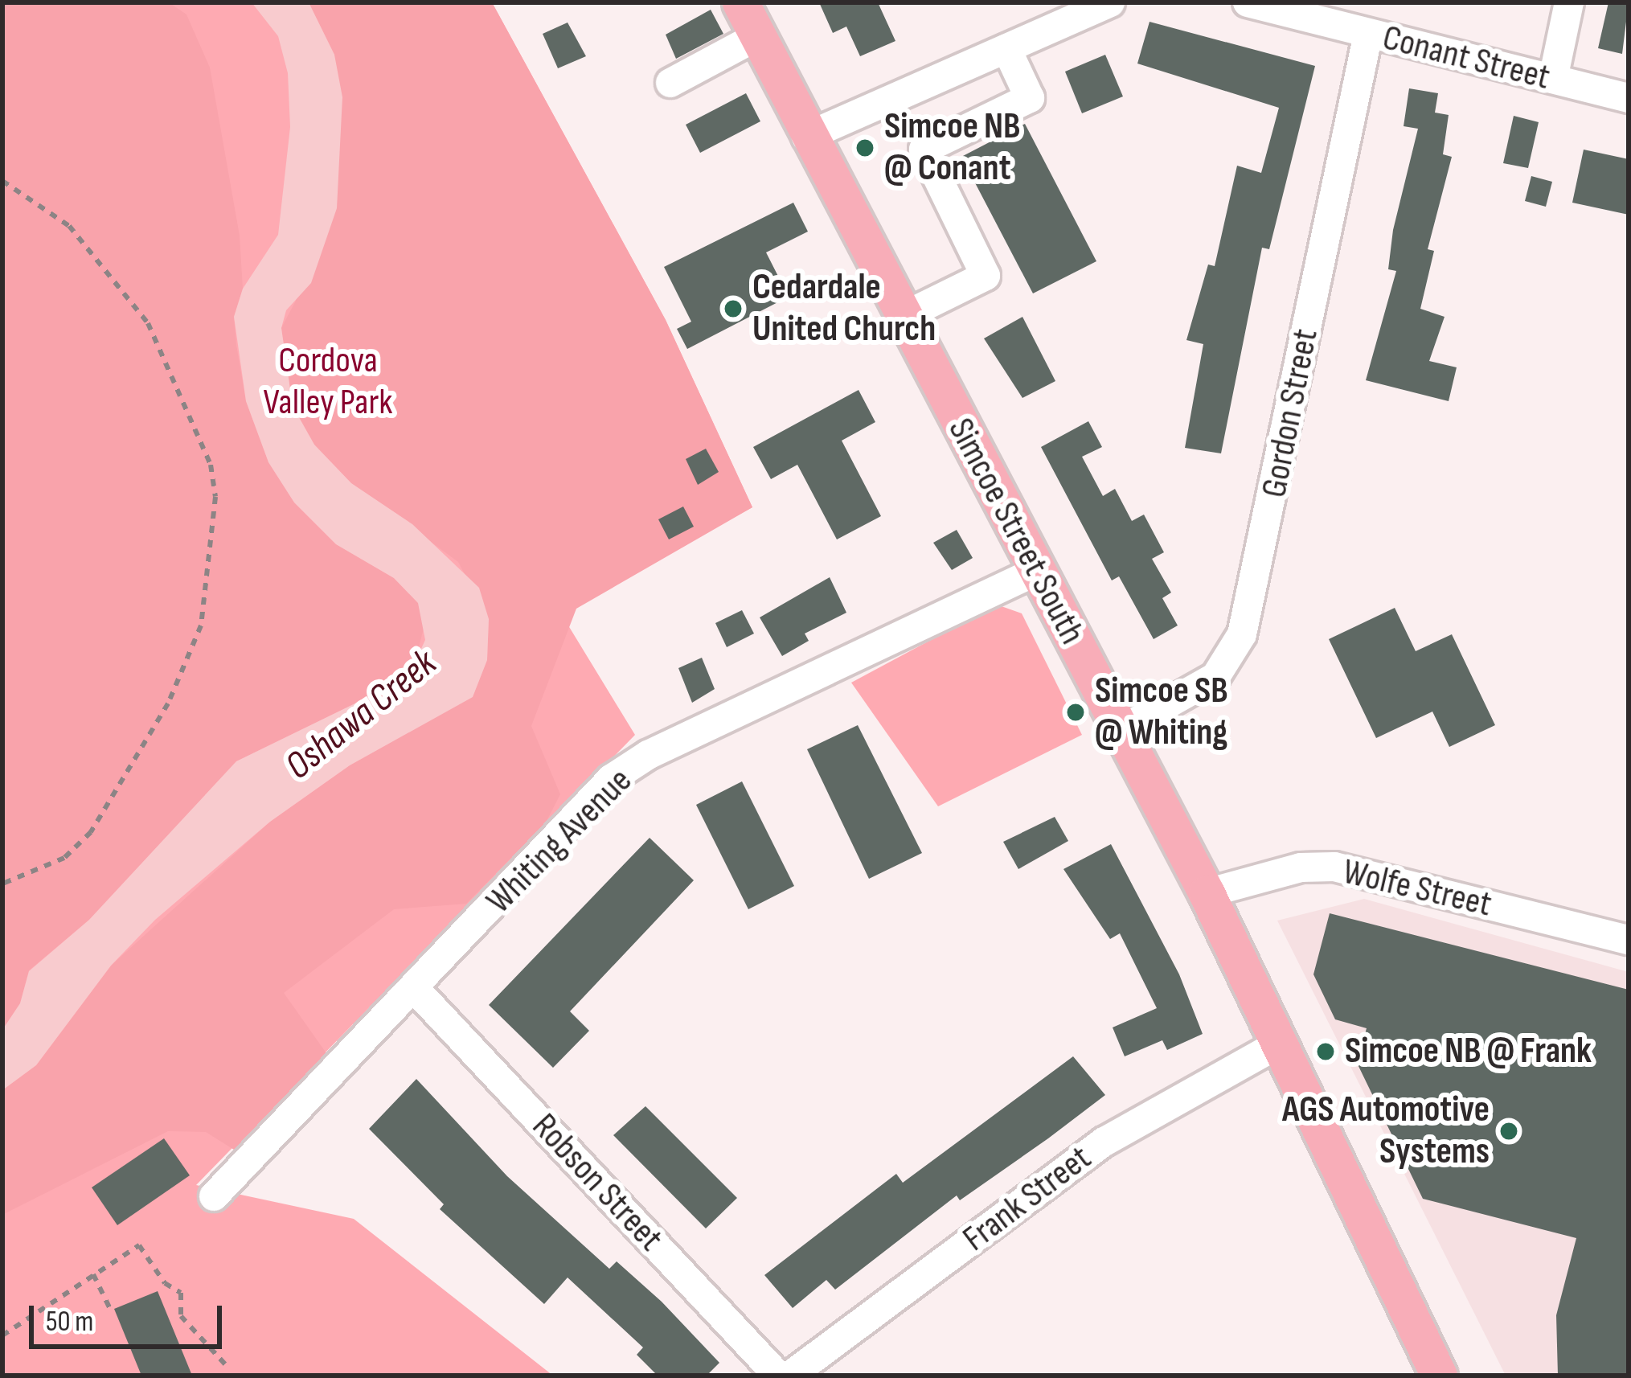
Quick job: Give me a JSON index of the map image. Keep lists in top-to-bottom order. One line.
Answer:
{"streets":{"main road":["Simcoe Street South"],"street":["Conant Street","Gordon Street","Whiting Avenue","Wolfe Street","Robson Street","Frank Street"]},"crossings":[["Conant Street","Gordon Street"],["Gordon Street","Simcoe Street South"],["Simcoe Street South","Whiting Avenue"],["Simcoe Street South","Wolfe Street"],["Simcoe Street South","Frank Street"],["Whiting Avenue","Robson Street"]],"water":["Oshawa Creek"],"parks":["Cordova Valley Park"],"places":["Simcoe NB @ Conant","Cedardale United Church","Simcoe SB @ Whiting","Simcoe NB @ Frank","AGS Automotive Systems"],"scale_bar":"50 m"}
